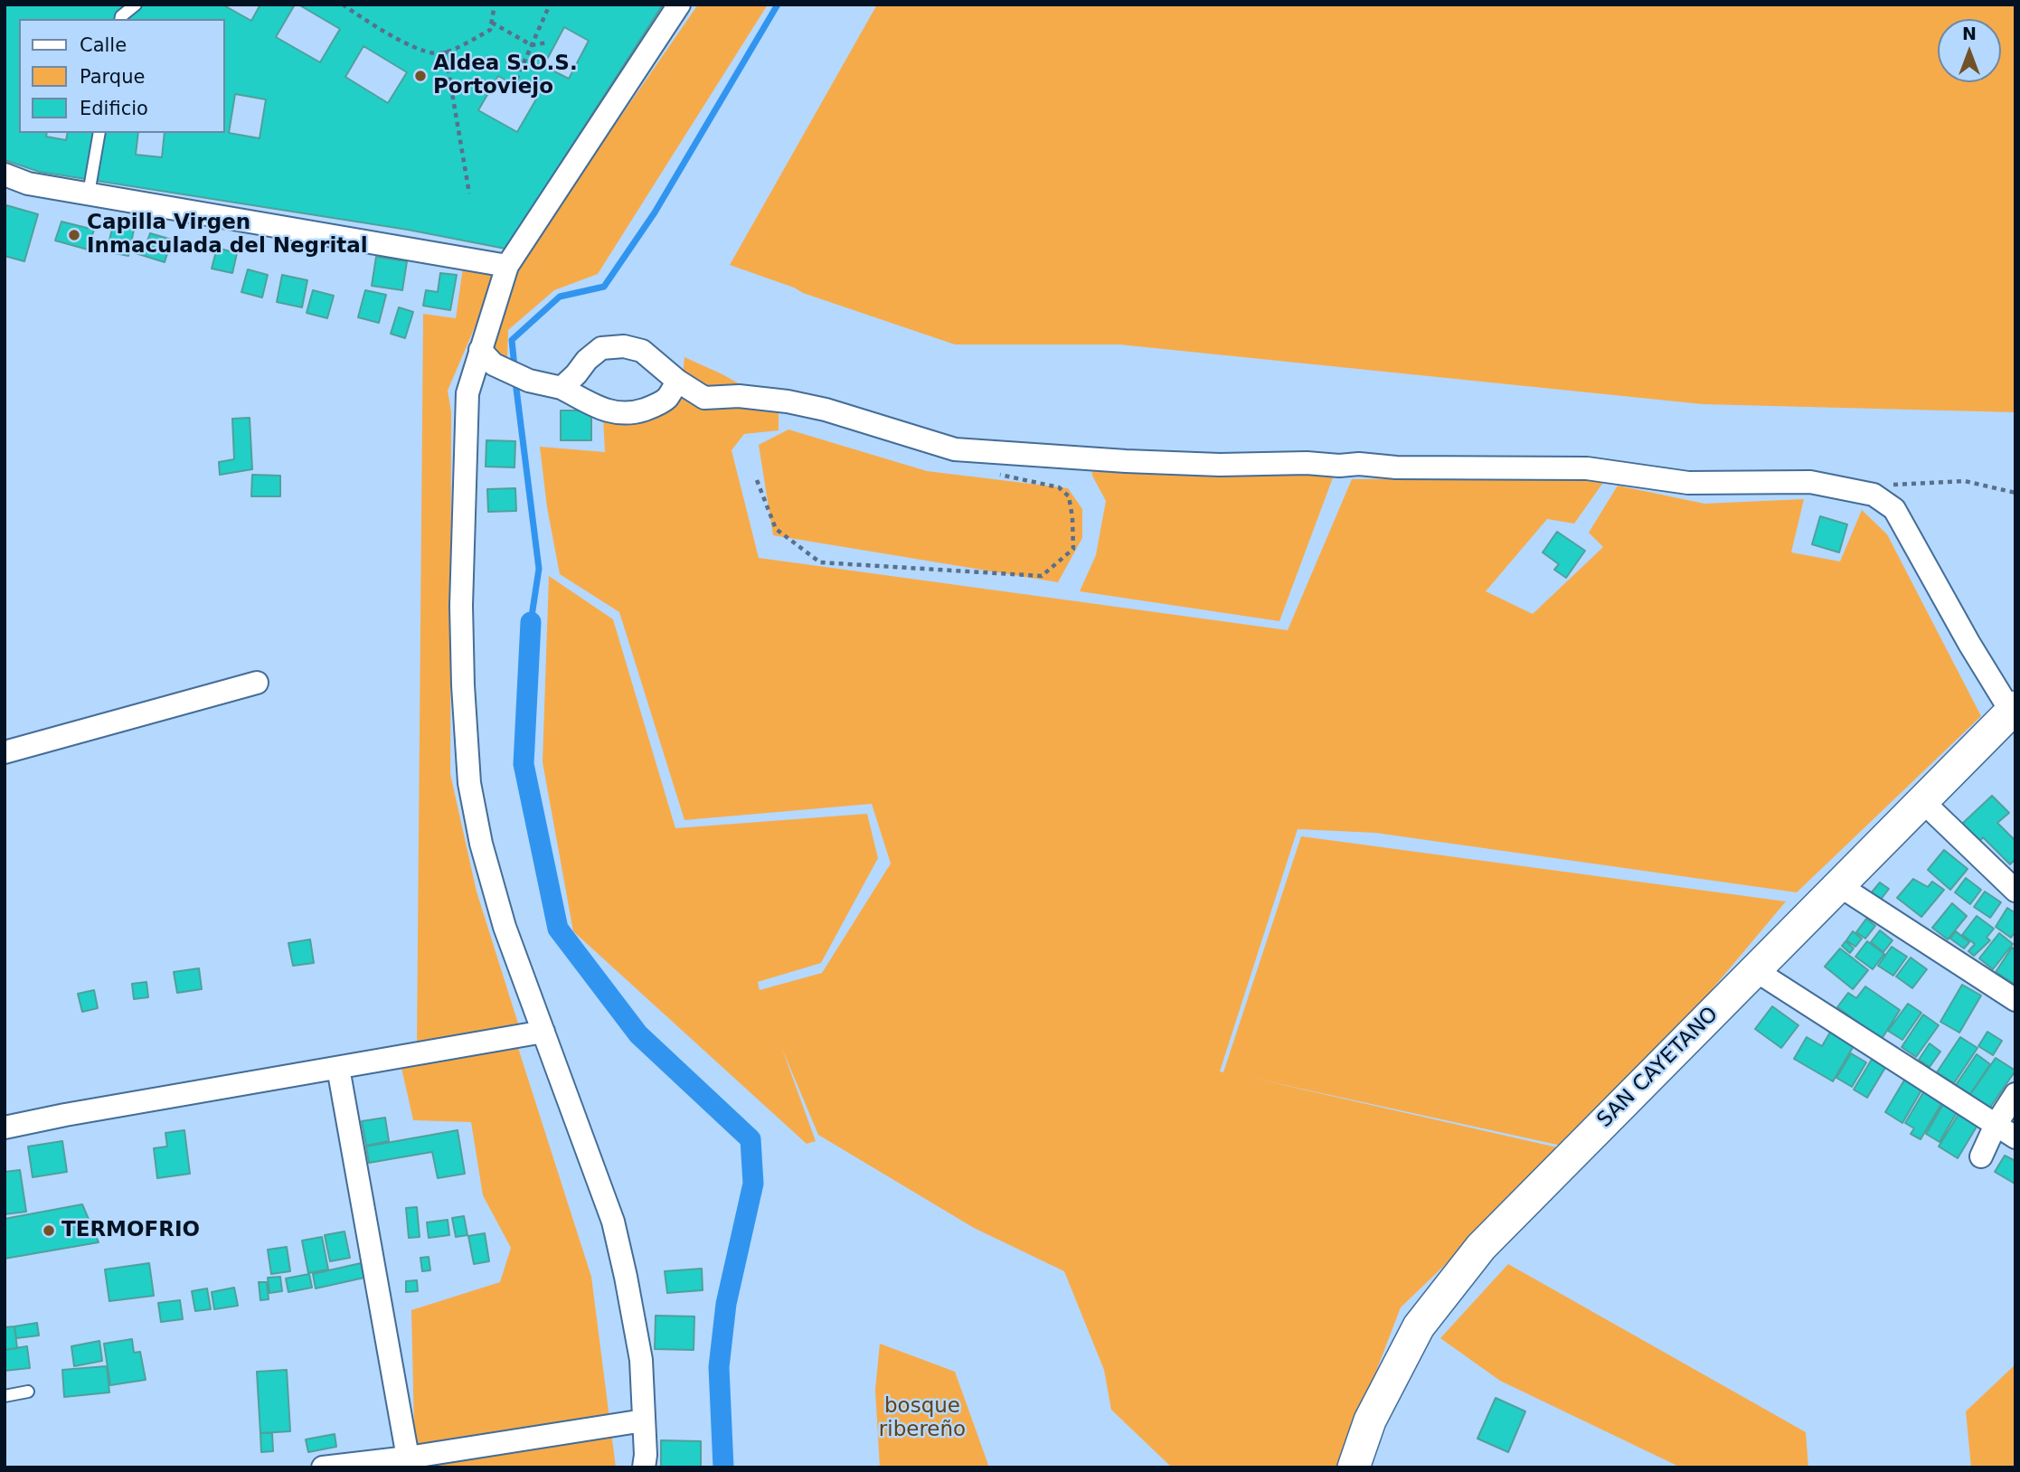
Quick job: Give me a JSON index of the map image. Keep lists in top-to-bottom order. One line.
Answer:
{"streets":{"main road":["SAN CAYETANO"]},"parks":["bosque ribereño"],"places":["Aldea S.O.S. Portoviejo","Capilla Virgen Inmaculada del Negrital","TERMOFRIO"],"legend":["Calle","Parque","Edificio"],"north":"top"}
